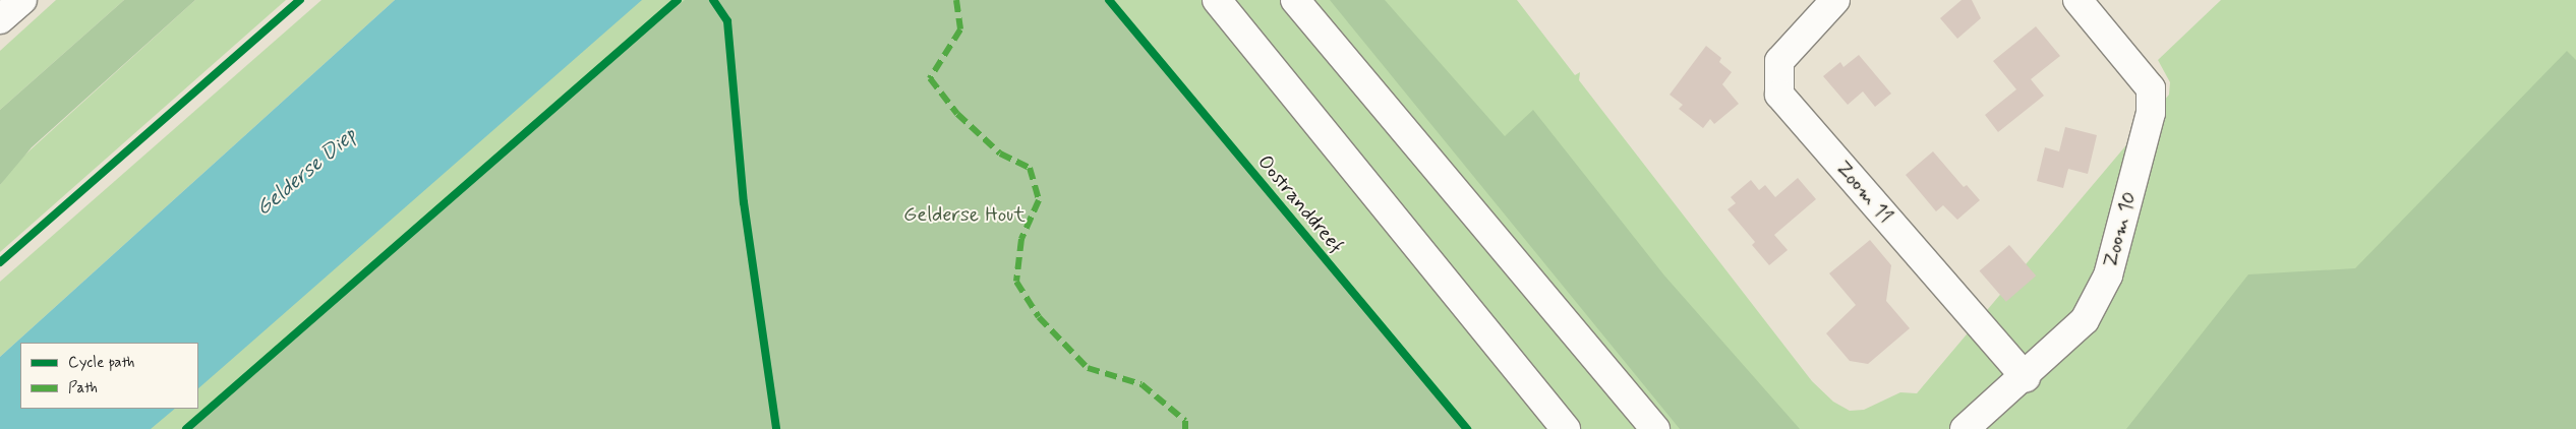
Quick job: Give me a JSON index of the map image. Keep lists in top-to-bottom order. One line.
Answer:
{"streets":{"main road":["Zoom 11","Zoom 10"],"cycle path":["Oostranddreef"]},"crossings":[["Zoom 11","Zoom 10"]],"water":["Gelderse Diep"],"parks":["Gelderse Hout"],"legend":["Cycle path","Path"]}
